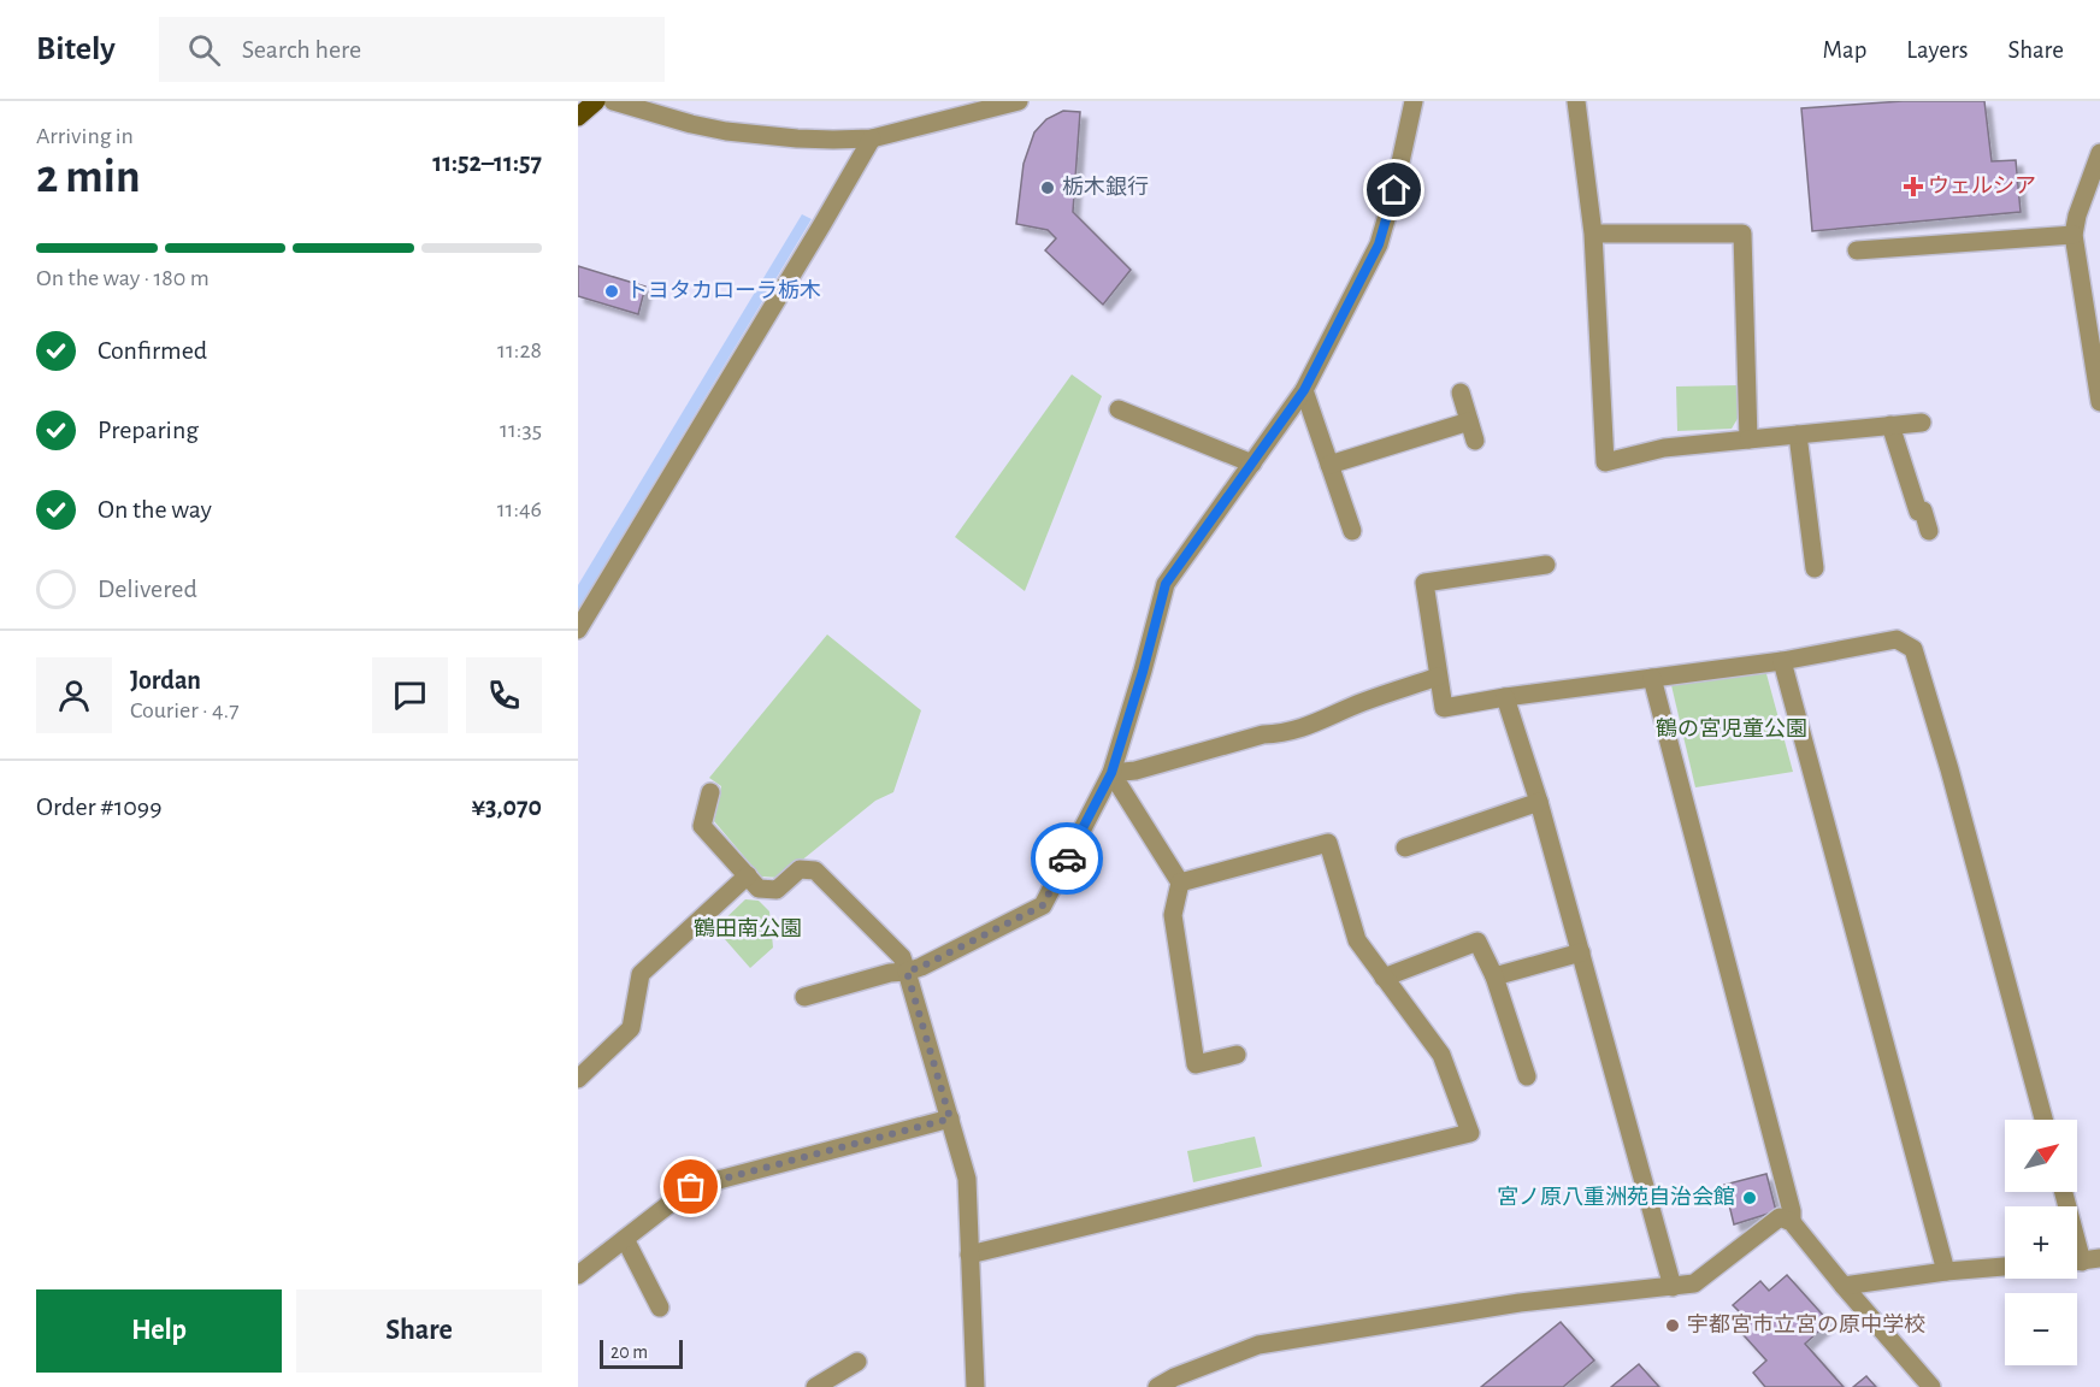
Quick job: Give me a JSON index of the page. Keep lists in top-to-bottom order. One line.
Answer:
{"parks":["鶴の宮児童公園","鶴田南公園"],"places":{"health":["ウェルシア"],"other":["栃木銀行","トヨタカローラ栃木","宮ノ原八重洲苑自治会館","宇都宮市立宮の原中学校"]},"scale_bar":"20 m","north":"top right","page":{"header":"Bitely","search":"Search here","nav":["Map","Layers","Share"],"heading":["2 min","Arriving in","11:52–11:57"],"panel":["Jordan","Courier · 4.7","Order #1099","¥3,070"],"bar":"On the way · 180 m","list":[["Confirmed","11:28"],["Preparing","11:35"],["On the way","11:46"],"Delivered"],"map_buttons":["+","−"],"buttons":["Help","Share"],"scale":"20 m"}}
